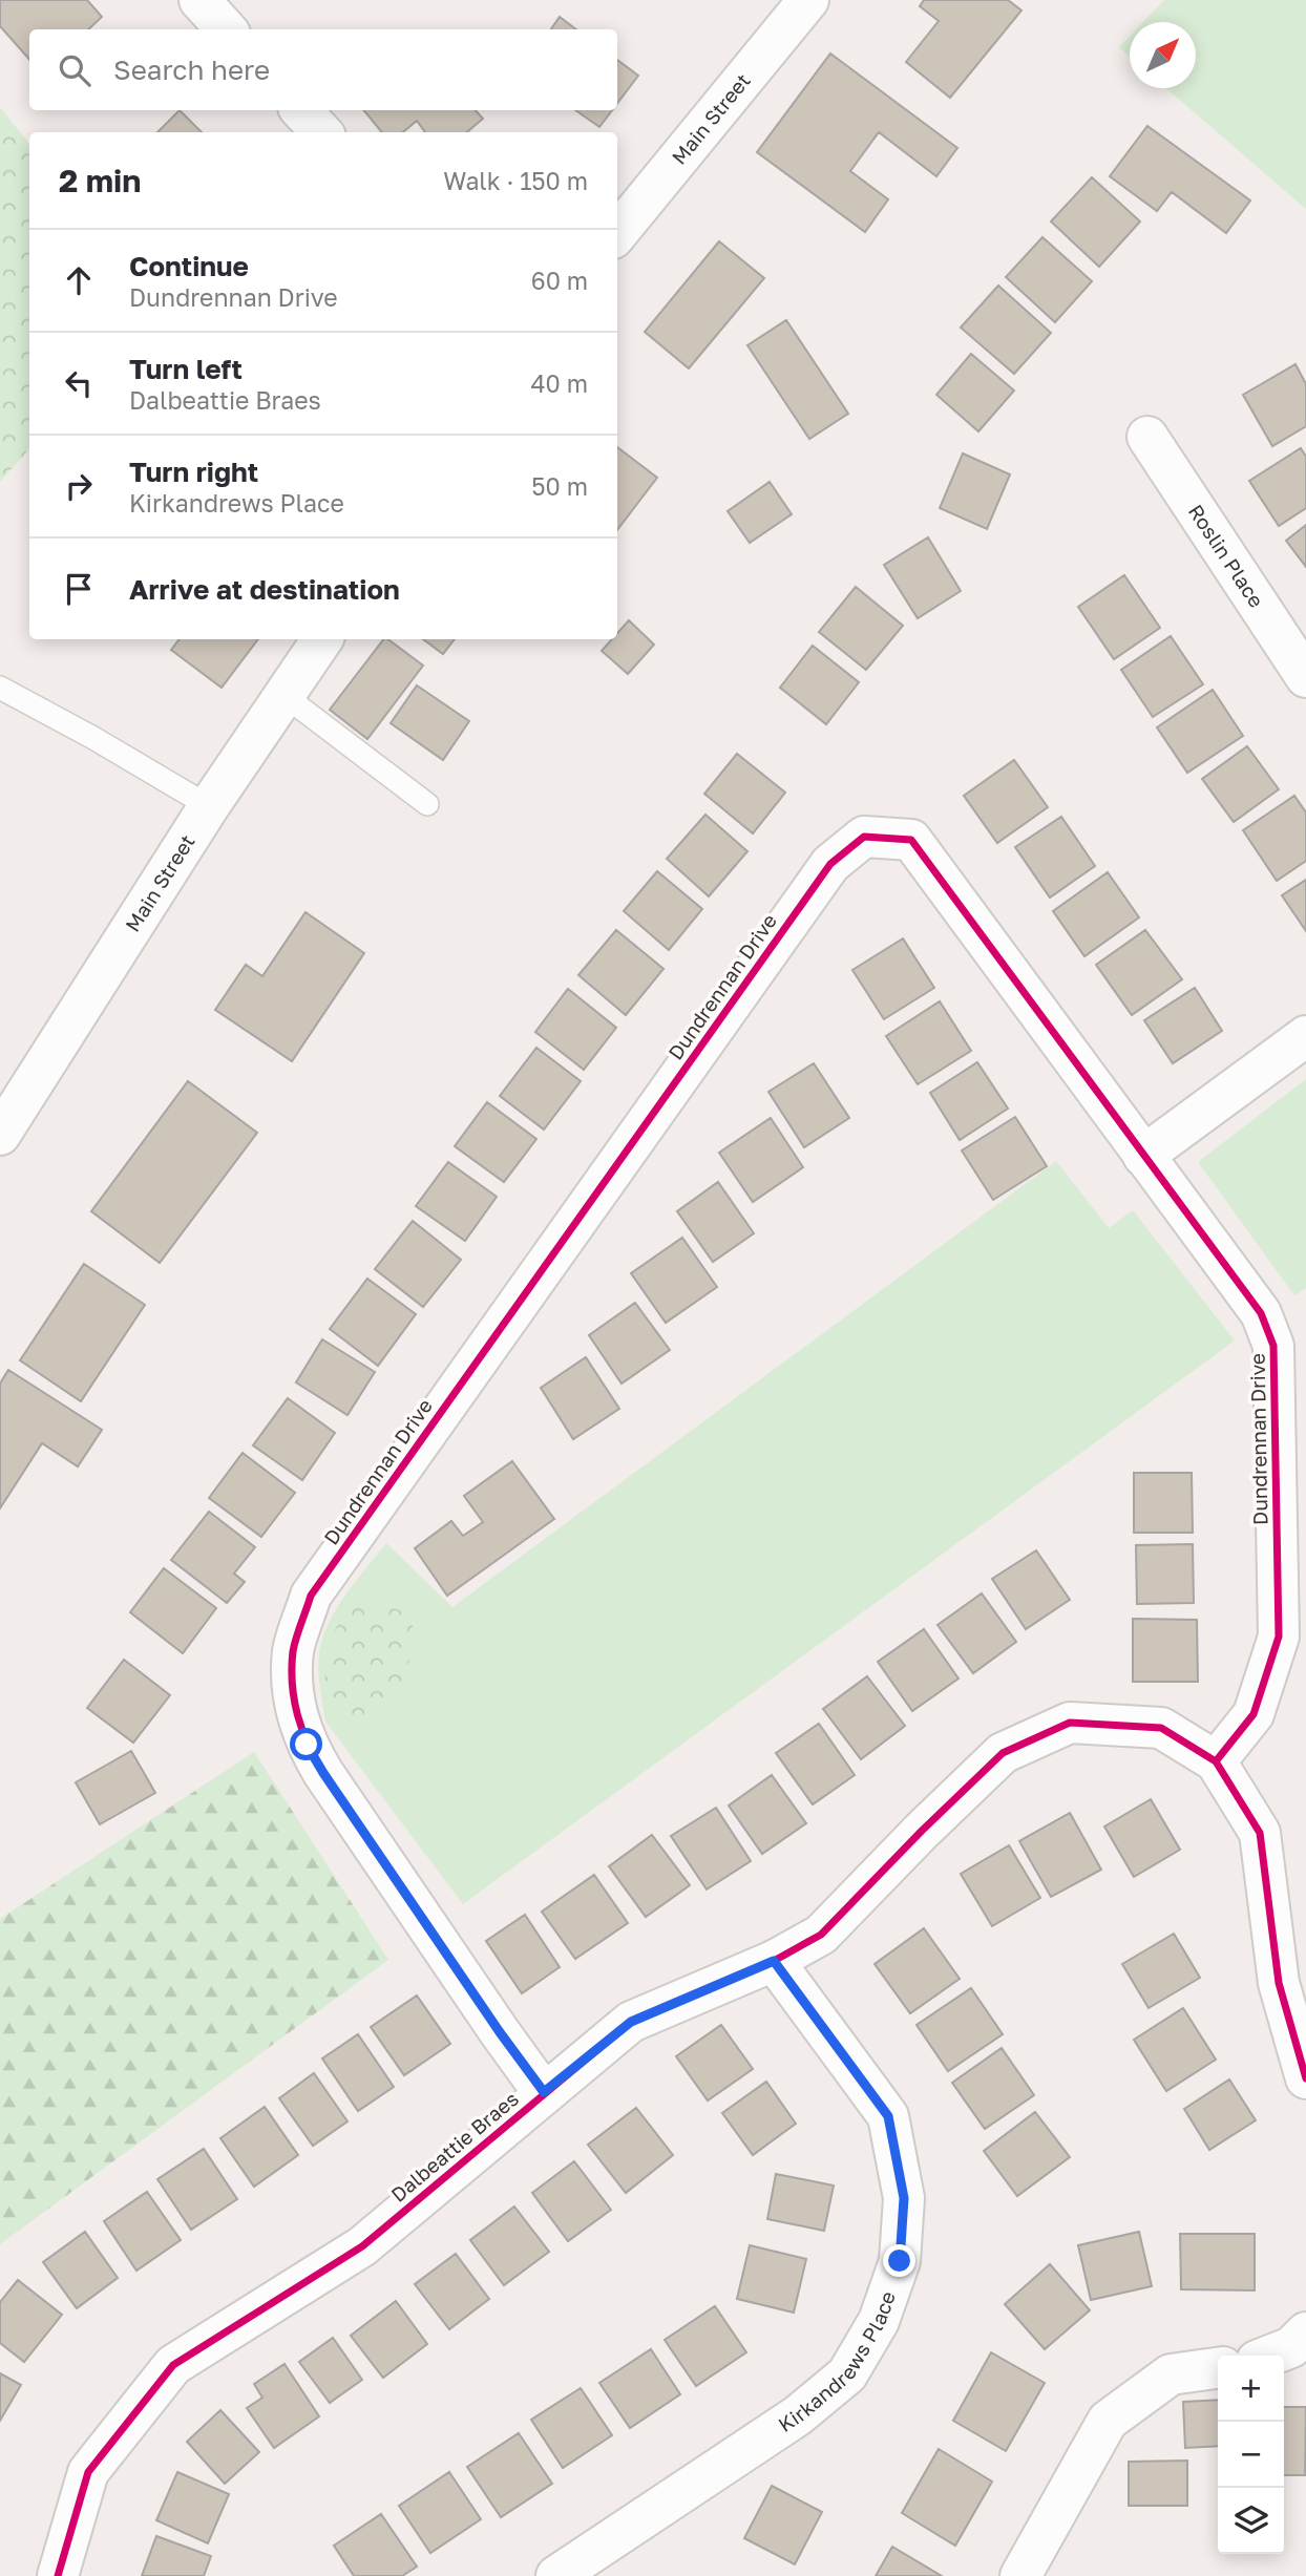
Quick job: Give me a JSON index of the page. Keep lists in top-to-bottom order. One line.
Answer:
{"streets":{"street":["Main Street","Roslin Place","Dundrennan Drive","Dalbeattie Braes","Kirkandrews Place"]},"crossings":[["Dundrennan Drive","Dalbeattie Braes"],["Dalbeattie Braes","Kirkandrews Place"]],"north":"top right","page":{"search":"Search here","heading":["2 min","Walk · 150 m"],"list":[["Continue","Dundrennan Drive","60 m"],["Turn left","Dalbeattie Braes","40 m"],["Turn right","Kirkandrews Place","50 m"],"Arrive at destination"],"map_buttons":["+","−"]}}
